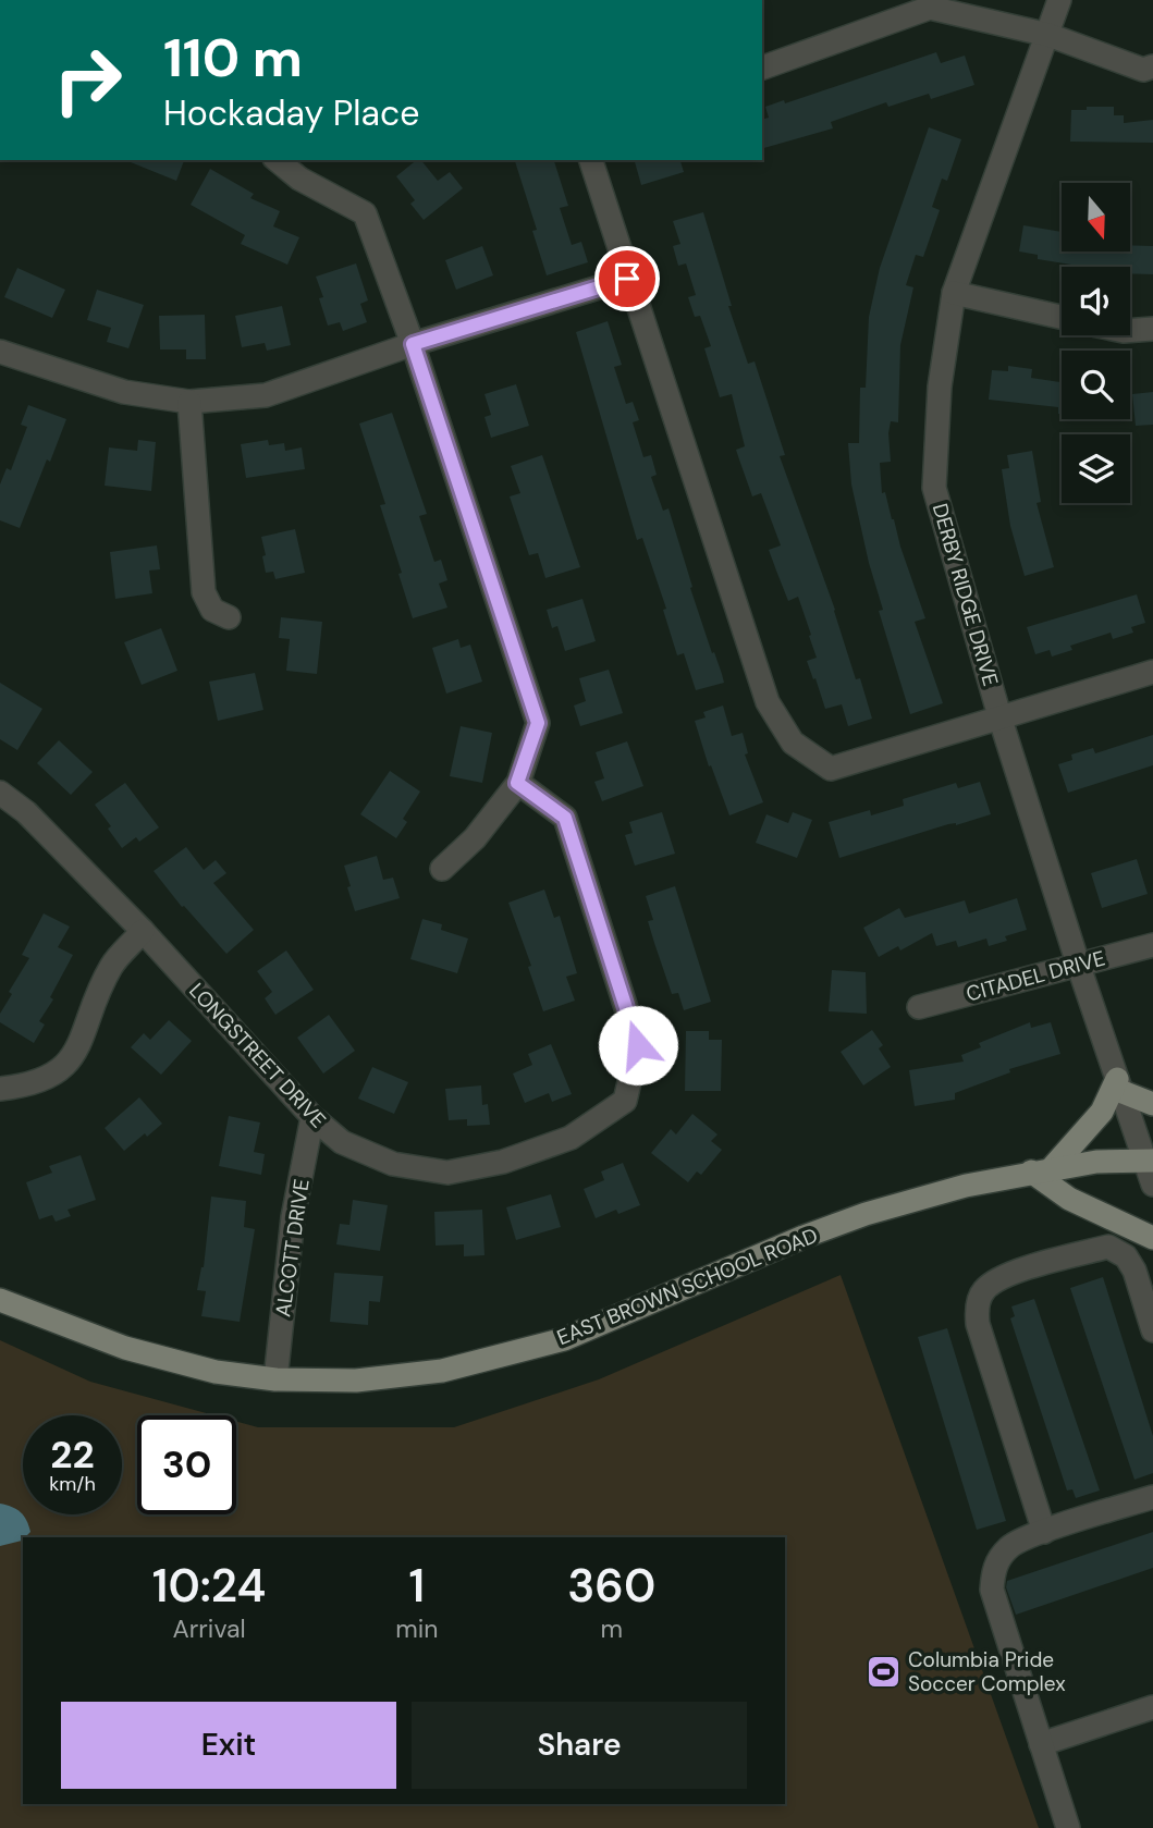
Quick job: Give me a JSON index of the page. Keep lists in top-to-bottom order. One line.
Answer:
{"streets":{"main road":["EAST BROWN SCHOOL ROAD"],"street":["DERBY RIDGE DRIVE","CITADEL DRIVE","LONGSTREET DRIVE","ALCOTT DRIVE"]},"crossings":[["DERBY RIDGE DRIVE","CITADEL DRIVE"],["DERBY RIDGE DRIVE","EAST BROWN SCHOOL ROAD"],["LONGSTREET DRIVE","ALCOTT DRIVE"],["ALCOTT DRIVE","EAST BROWN SCHOOL ROAD"]],"places":{"sports":["Columbia Pride Soccer Complex"]},"north":"bottom","page":{"turn":["110 m","Hockaday Place"],"speed":"22 km/h","limit":"30","eta":["10:24","Arrival","1","min","360","m"],"buttons":["Exit","Share"]}}
